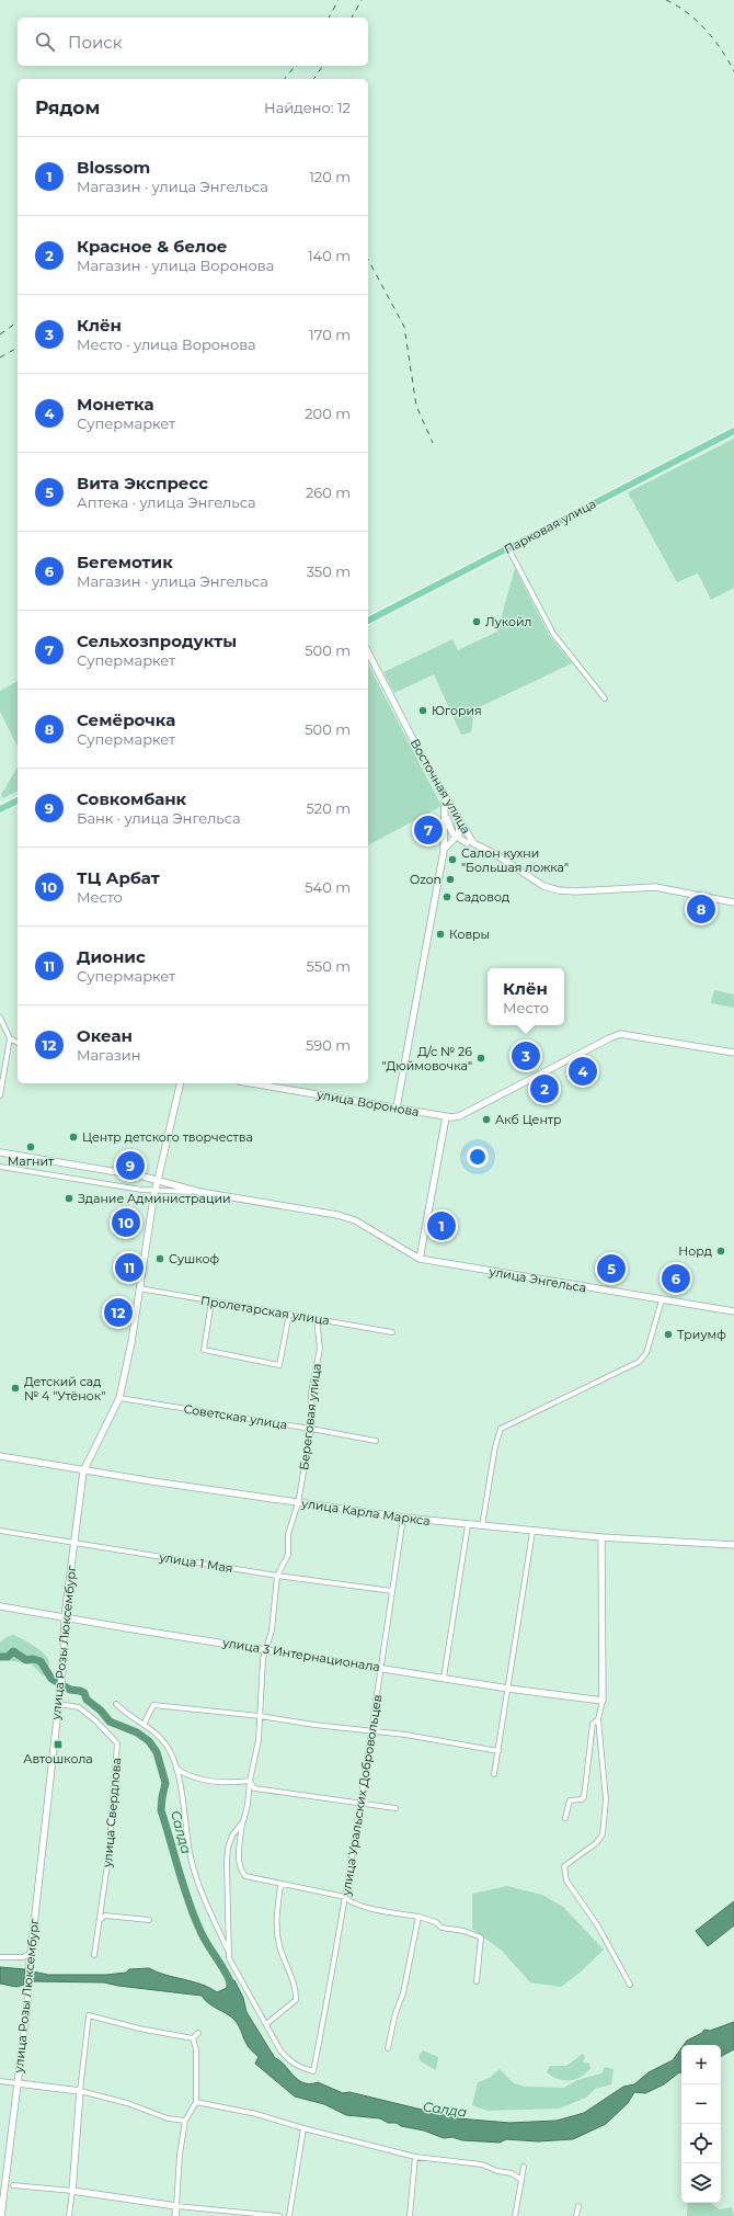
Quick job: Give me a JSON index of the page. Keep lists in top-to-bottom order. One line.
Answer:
{"streets":{"main road":["Парковая улица"],"street":["Восточная улица","улица Воронова","улица Энгельса","Пролетарская улица","Советская улица","Береговая улица","улица Карла Маркса","улица 1 Мая","улица Розы Люксембург","улица 3 Интернационала","улица Уральских Добровольцев","улица Свердлова"]},"crossings":[["улица Энгельса","улица Розы Люксембург"],["Пролетарская улица","Береговая улица"],["Пролетарская улица","улица Розы Люксембург"],["Советская улица","Береговая улица"],["Советская улица","улица Розы Люксембург"],["Береговая улица","улица Карла Маркса"],["Береговая улица","улица 1 Мая"],["Береговая улица","улица 3 Интернационала"],["Береговая улица","улица Уральских Добровольцев"],["улица Карла Маркса","улица Розы Люксембург"],["улица Карла Маркса","улица Уральских Добровольцев"],["улица 1 Мая","улица Розы Люксембург"],["улица 1 Мая","улица Уральских Добровольцев"],["улица Розы Люксембург","улица 3 Интернационала"],["улица Розы Люксембург","улица Свердлова"],["улица 3 Интернационала","улица Уральских Добровольцев"]],"water":["Салда"],"places":{"other":["Лукойл","Югория","Салон кухни \"Большая ложка\"","Ozon","Садовод","Ковры","Д/с № 26 \"Дюймовочка\"","Акб Центр","Центр детского творчества","Магнит","Здание Администрации","Норд","Сушкоф","Триумф","Детский сад № 4 \"Утёнок\""],"transit":["Автошкола"]},"page":{"search":"Поиск","heading":["Рядом","Найдено: 12"],"list":[{"mark":"1","name":"Blossom","note":"Магазин · улица Энгельса","value":"120 m"},{"mark":"2","name":"Красное & белое","note":"Магазин · улица Воронова","value":"140 m"},{"mark":"3","name":"Клён","note":"Место · улица Воронова","value":"170 m"},{"mark":"4","name":"Монетка","note":"Супермаркет","value":"200 m"},{"mark":"5","name":"Вита Экспресс","note":"Аптека · улица Энгельса","value":"260 m"},{"mark":"6","name":"Бегемотик","note":"Магазин · улица Энгельса","value":"350 m"},{"mark":"7","name":"Сельхозпродукты","note":"Супермаркет","value":"500 m"},{"mark":"8","name":"Семёрочка","note":"Супермаркет","value":"500 m"},{"mark":"9","name":"Совкомбанк","note":"Банк · улица Энгельса","value":"520 m"},{"mark":"10","name":"ТЦ Арбат","note":"Место","value":"540 m"},{"mark":"11","name":"Дионис","note":"Супермаркет","value":"550 m"},{"mark":"12","name":"Океан","note":"Магазин","value":"590 m"}],"pins":["7","8","3","4","2","9","10","1","11","5","6","12"],"popup":["Клён","Место"],"map_buttons":["+","−"]}}
